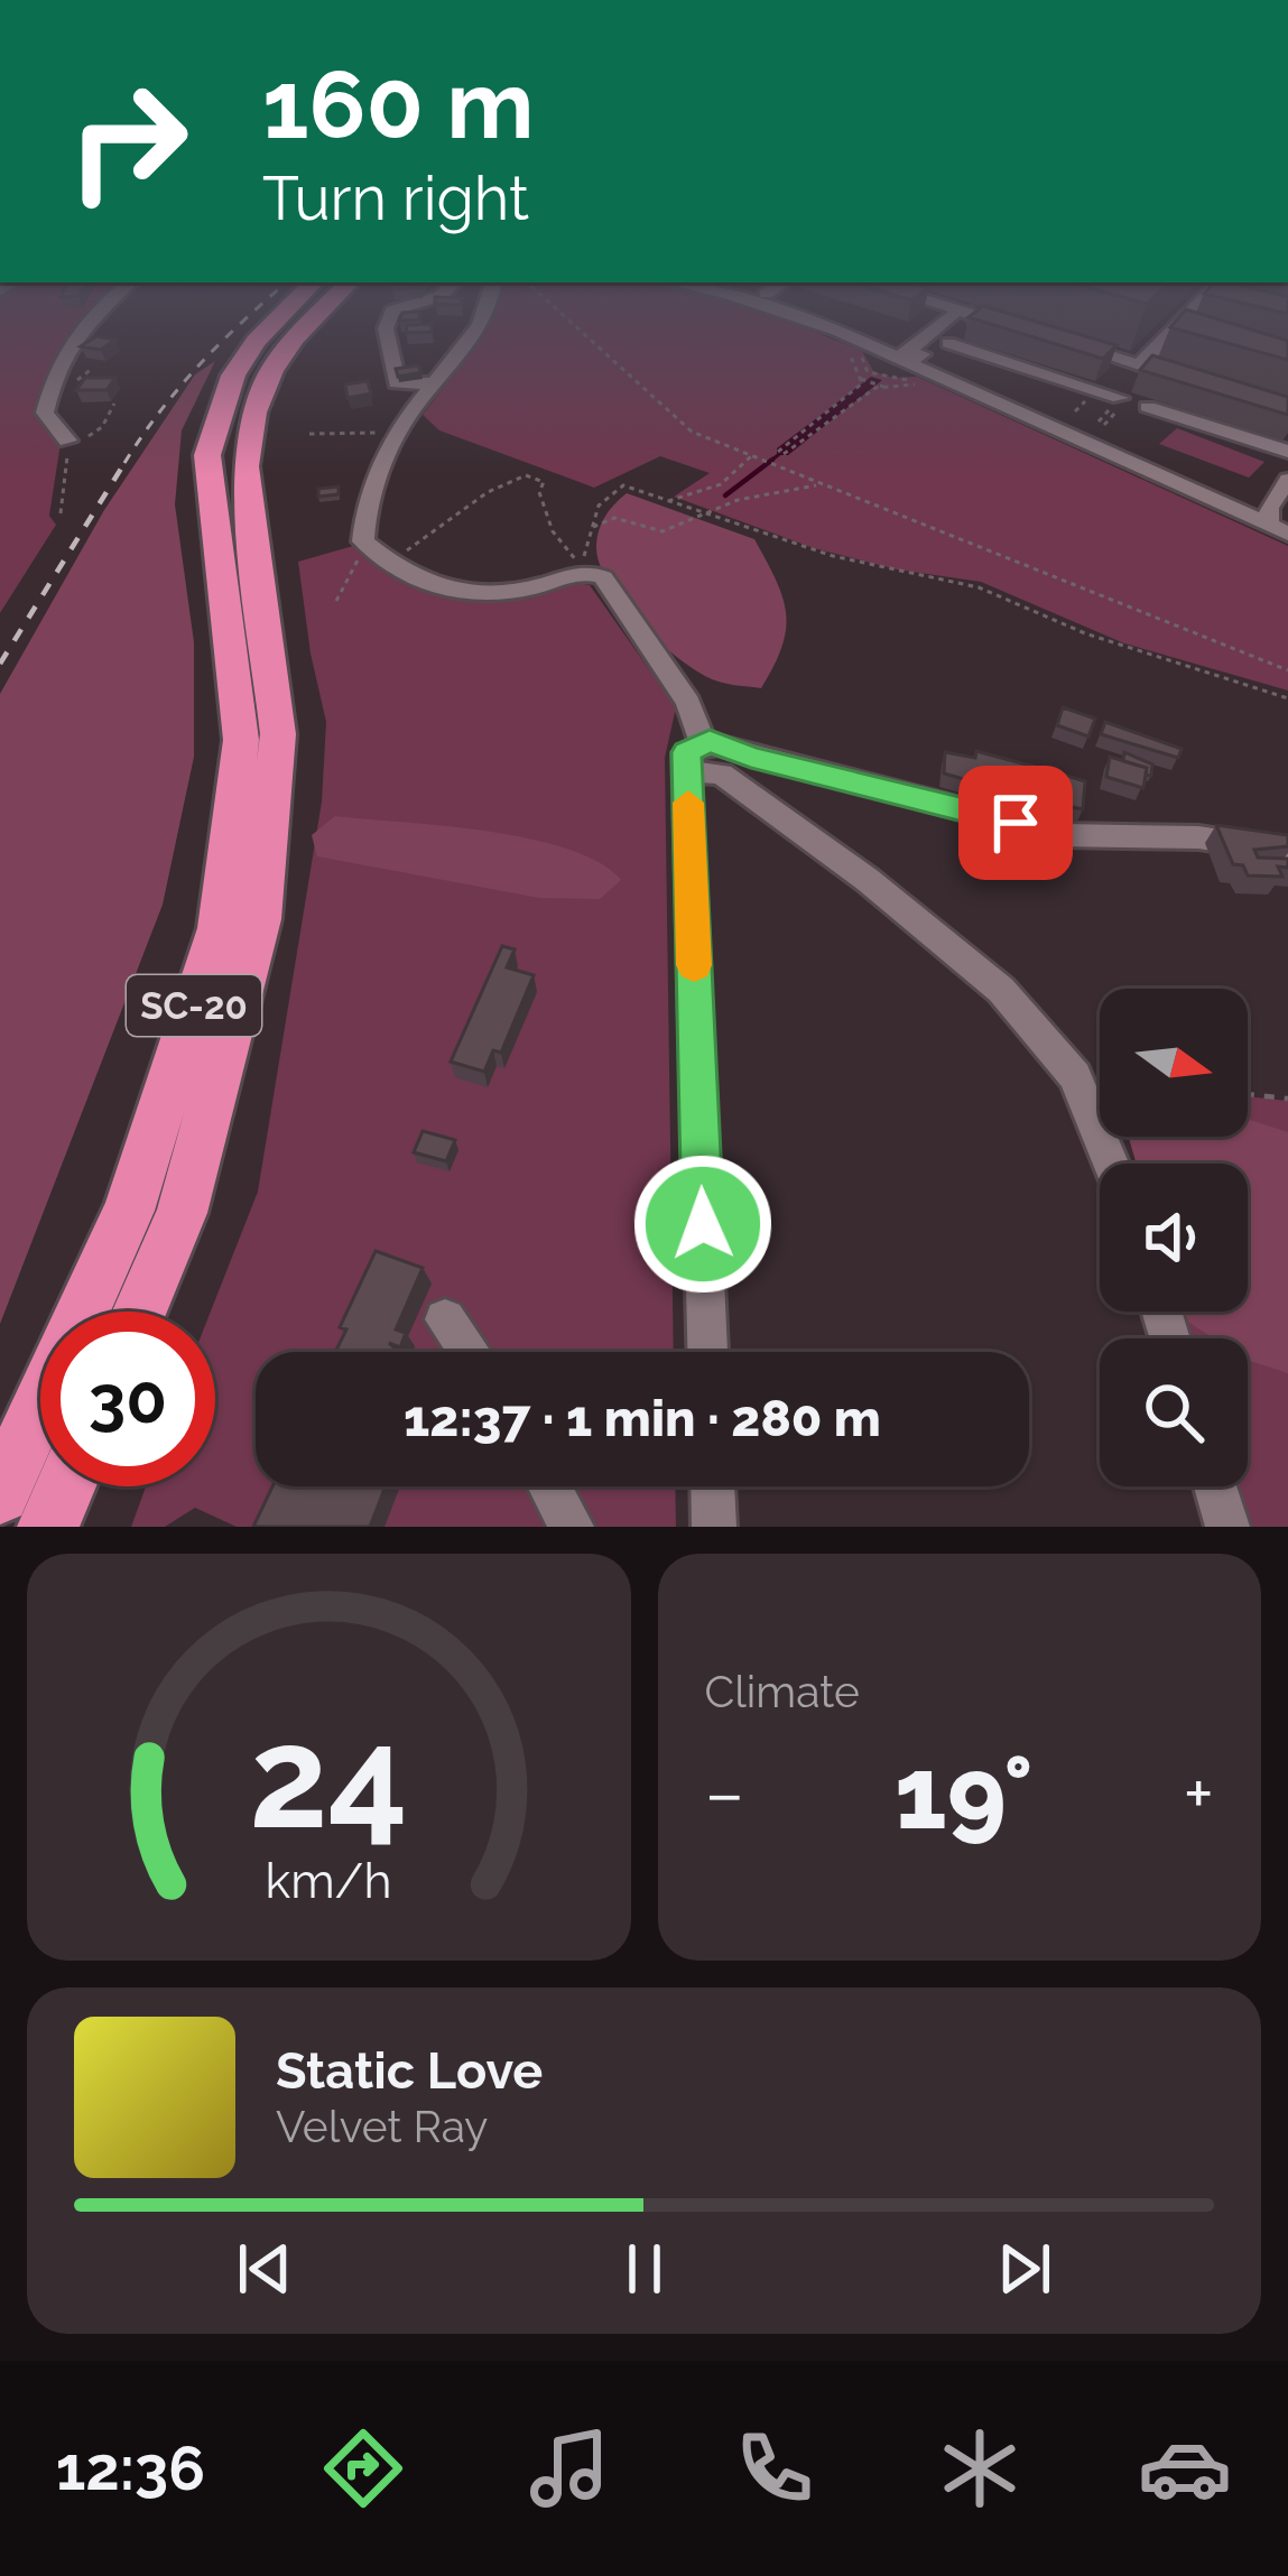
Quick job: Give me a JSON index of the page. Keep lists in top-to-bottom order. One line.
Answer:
{"streets":{"highway":["SC-20"]},"north":"right","page":{"turn":["160 m","Turn right"],"limit":"30","trip":"12:37 · 1 min · 280 m","tile":"Climate","heat":["−","19°","+"],"song":["Static Love","Velvet Ray"],"tabs":"12:36","gauge":["24","km/h"]}}
